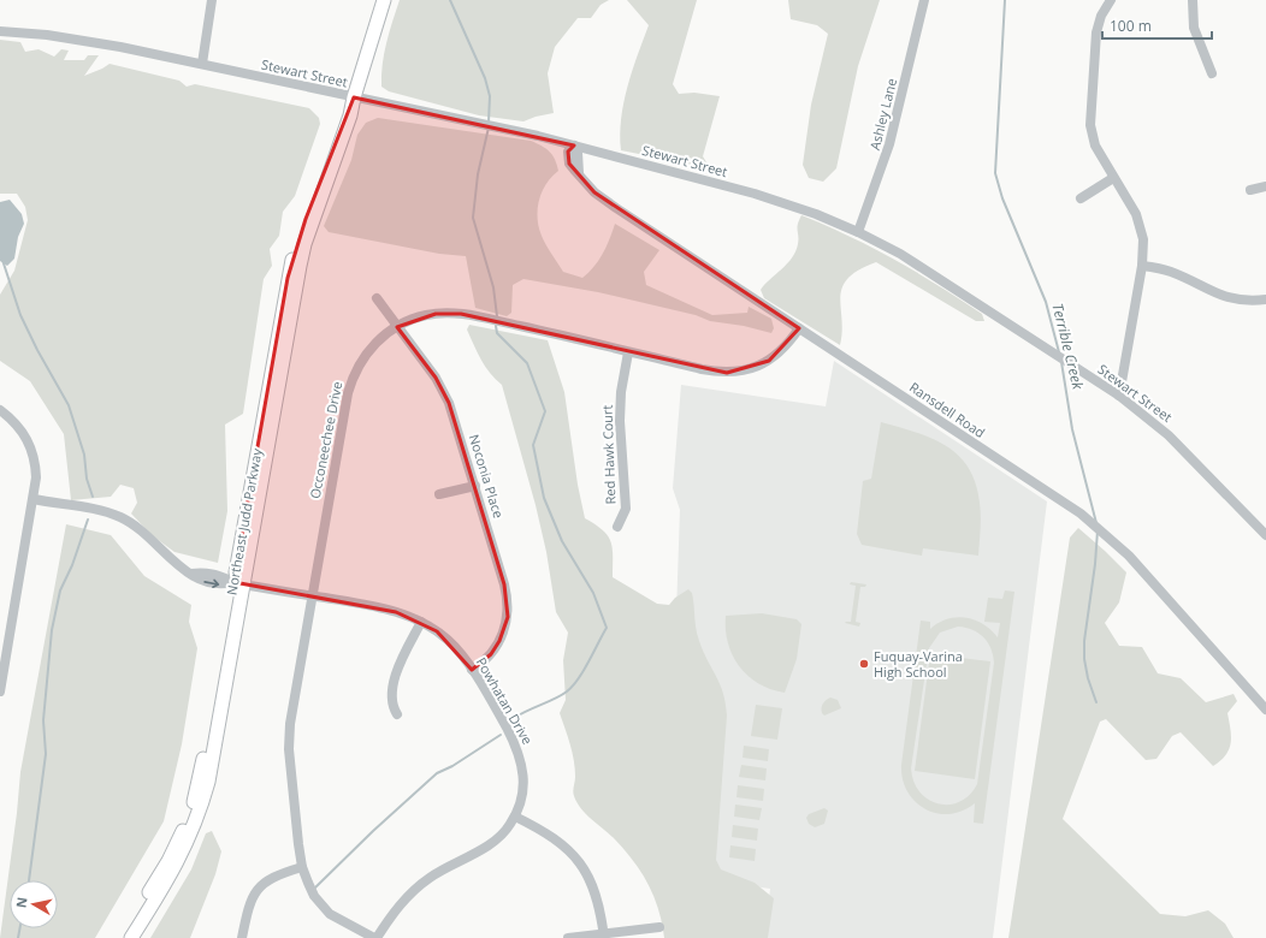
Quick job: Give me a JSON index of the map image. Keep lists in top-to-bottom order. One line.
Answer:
{"streets":{"highway":["Northeast Judd Parkway"],"street":["Stewart Street","Ashley Lane","Ransdell Road","Occoneechee Drive","Red Hawk Court","Noconia Place","Powhatan Drive"]},"crossings":[["Stewart Street","Ashley Lane"],["Stewart Street","Ransdell Road"],["Stewart Street","Northeast Judd Parkway"],["Ransdell Road","Occoneechee Drive"],["Occoneechee Drive","Red Hawk Court"],["Occoneechee Drive","Noconia Place"],["Occoneechee Drive","Powhatan Drive"],["Noconia Place","Powhatan Drive"],["Northeast Judd Parkway","Powhatan Drive"]],"water":["Terrible Creek"],"places":["Fuquay-Varina High School"],"scale_bar":"100 m","north":"left"}
